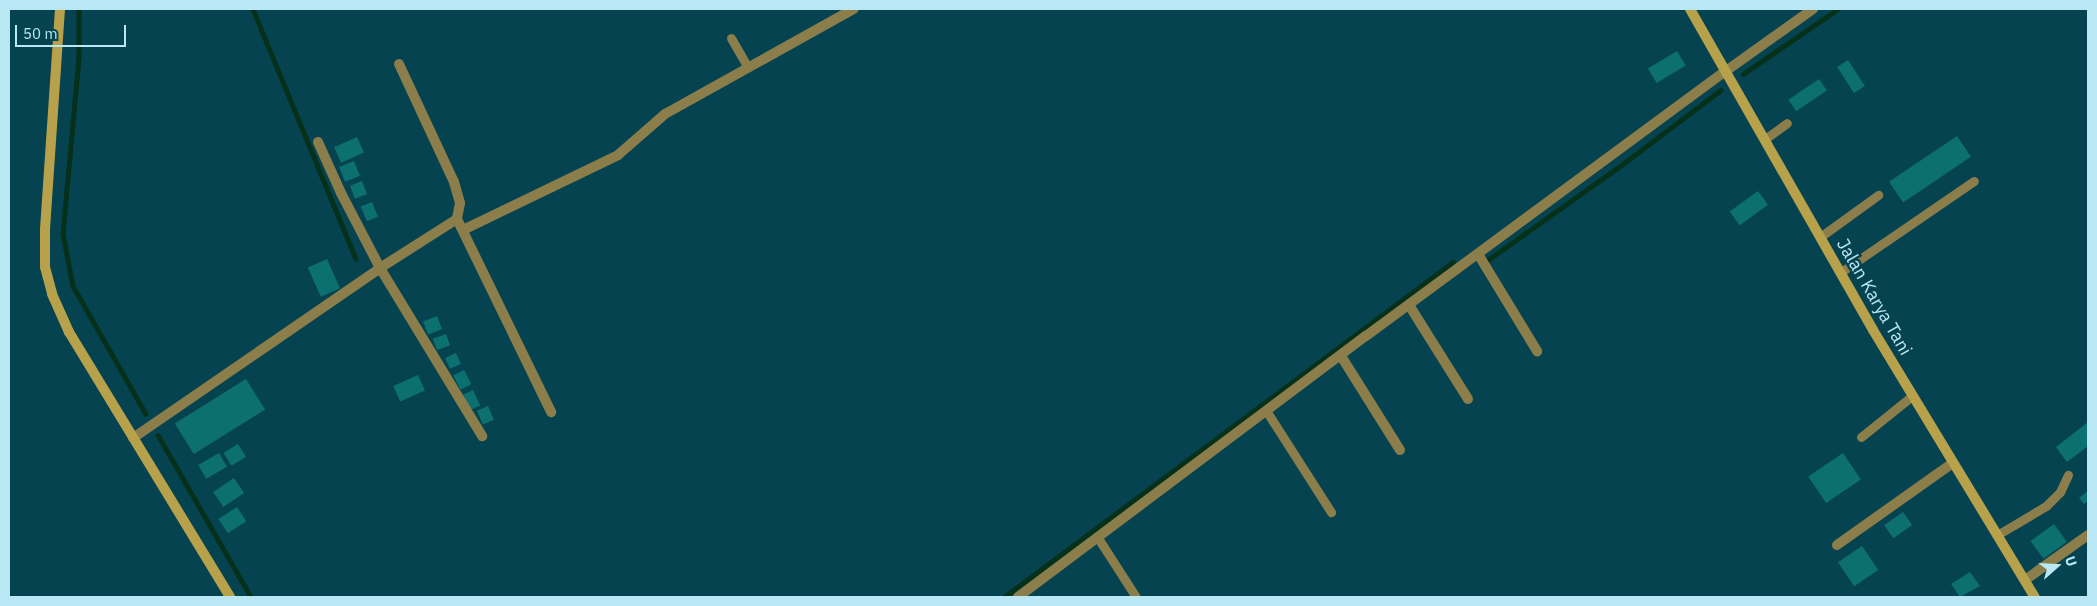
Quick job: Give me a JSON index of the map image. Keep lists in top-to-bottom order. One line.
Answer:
{"streets":{"street":["Jalan Karya Tani"]},"scale_bar":"50 m","north":"right"}
